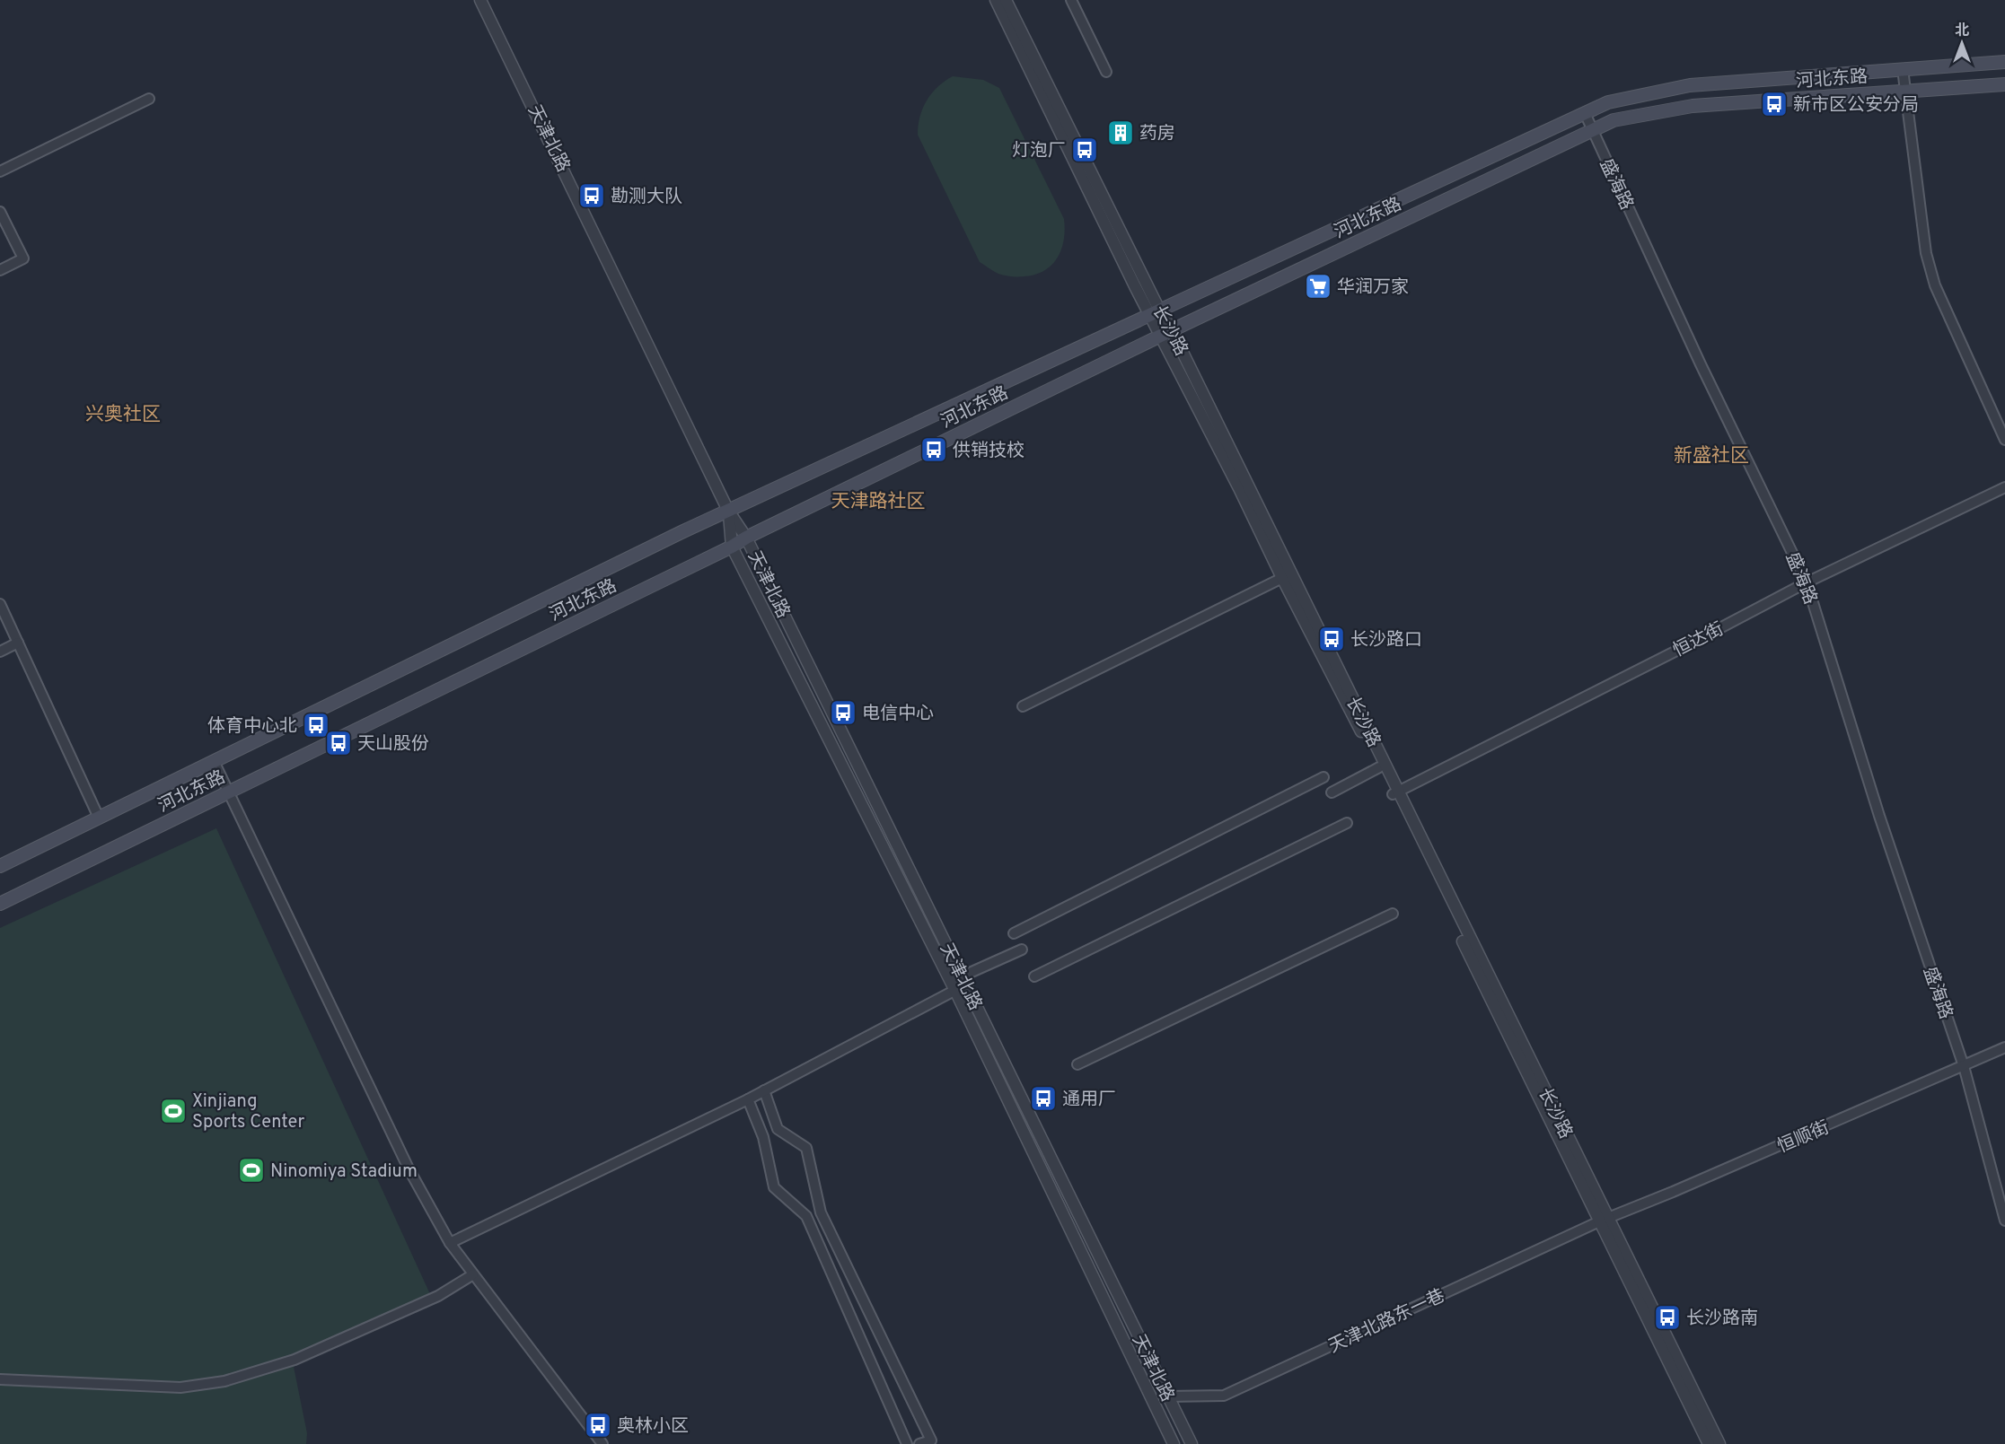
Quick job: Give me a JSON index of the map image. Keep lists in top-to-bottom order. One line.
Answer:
{"streets":{"main road":["河北东路"],"street":["天津北路","盛海路","长沙路","恒达街","恒顺街","天津北路东一巷"]},"crossings":[["河北东路","天津北路"],["河北东路","盛海路"],["河北东路","长沙路"],["天津北路","天津北路东一巷"],["盛海路","恒达街"],["盛海路","恒顺街"],["长沙路","恒达街"],["长沙路","恒顺街"],["长沙路","天津北路东一巷"],["恒顺街","天津北路东一巷"]],"districts":["兴奥社区","新盛社区","天津路社区"],"places":{"bus stop":["新市区公安分局","灯泡厂","勘测大队","供销技校","长沙路口","电信中心","体育中心北","天山股份","通用厂","长沙路南","奥林小区"],"building":["药房"],"supermarket":["华润万家"],"sports":["Xinjiang Sports Center","Ninomiya Stadium"]},"north":"top"}
